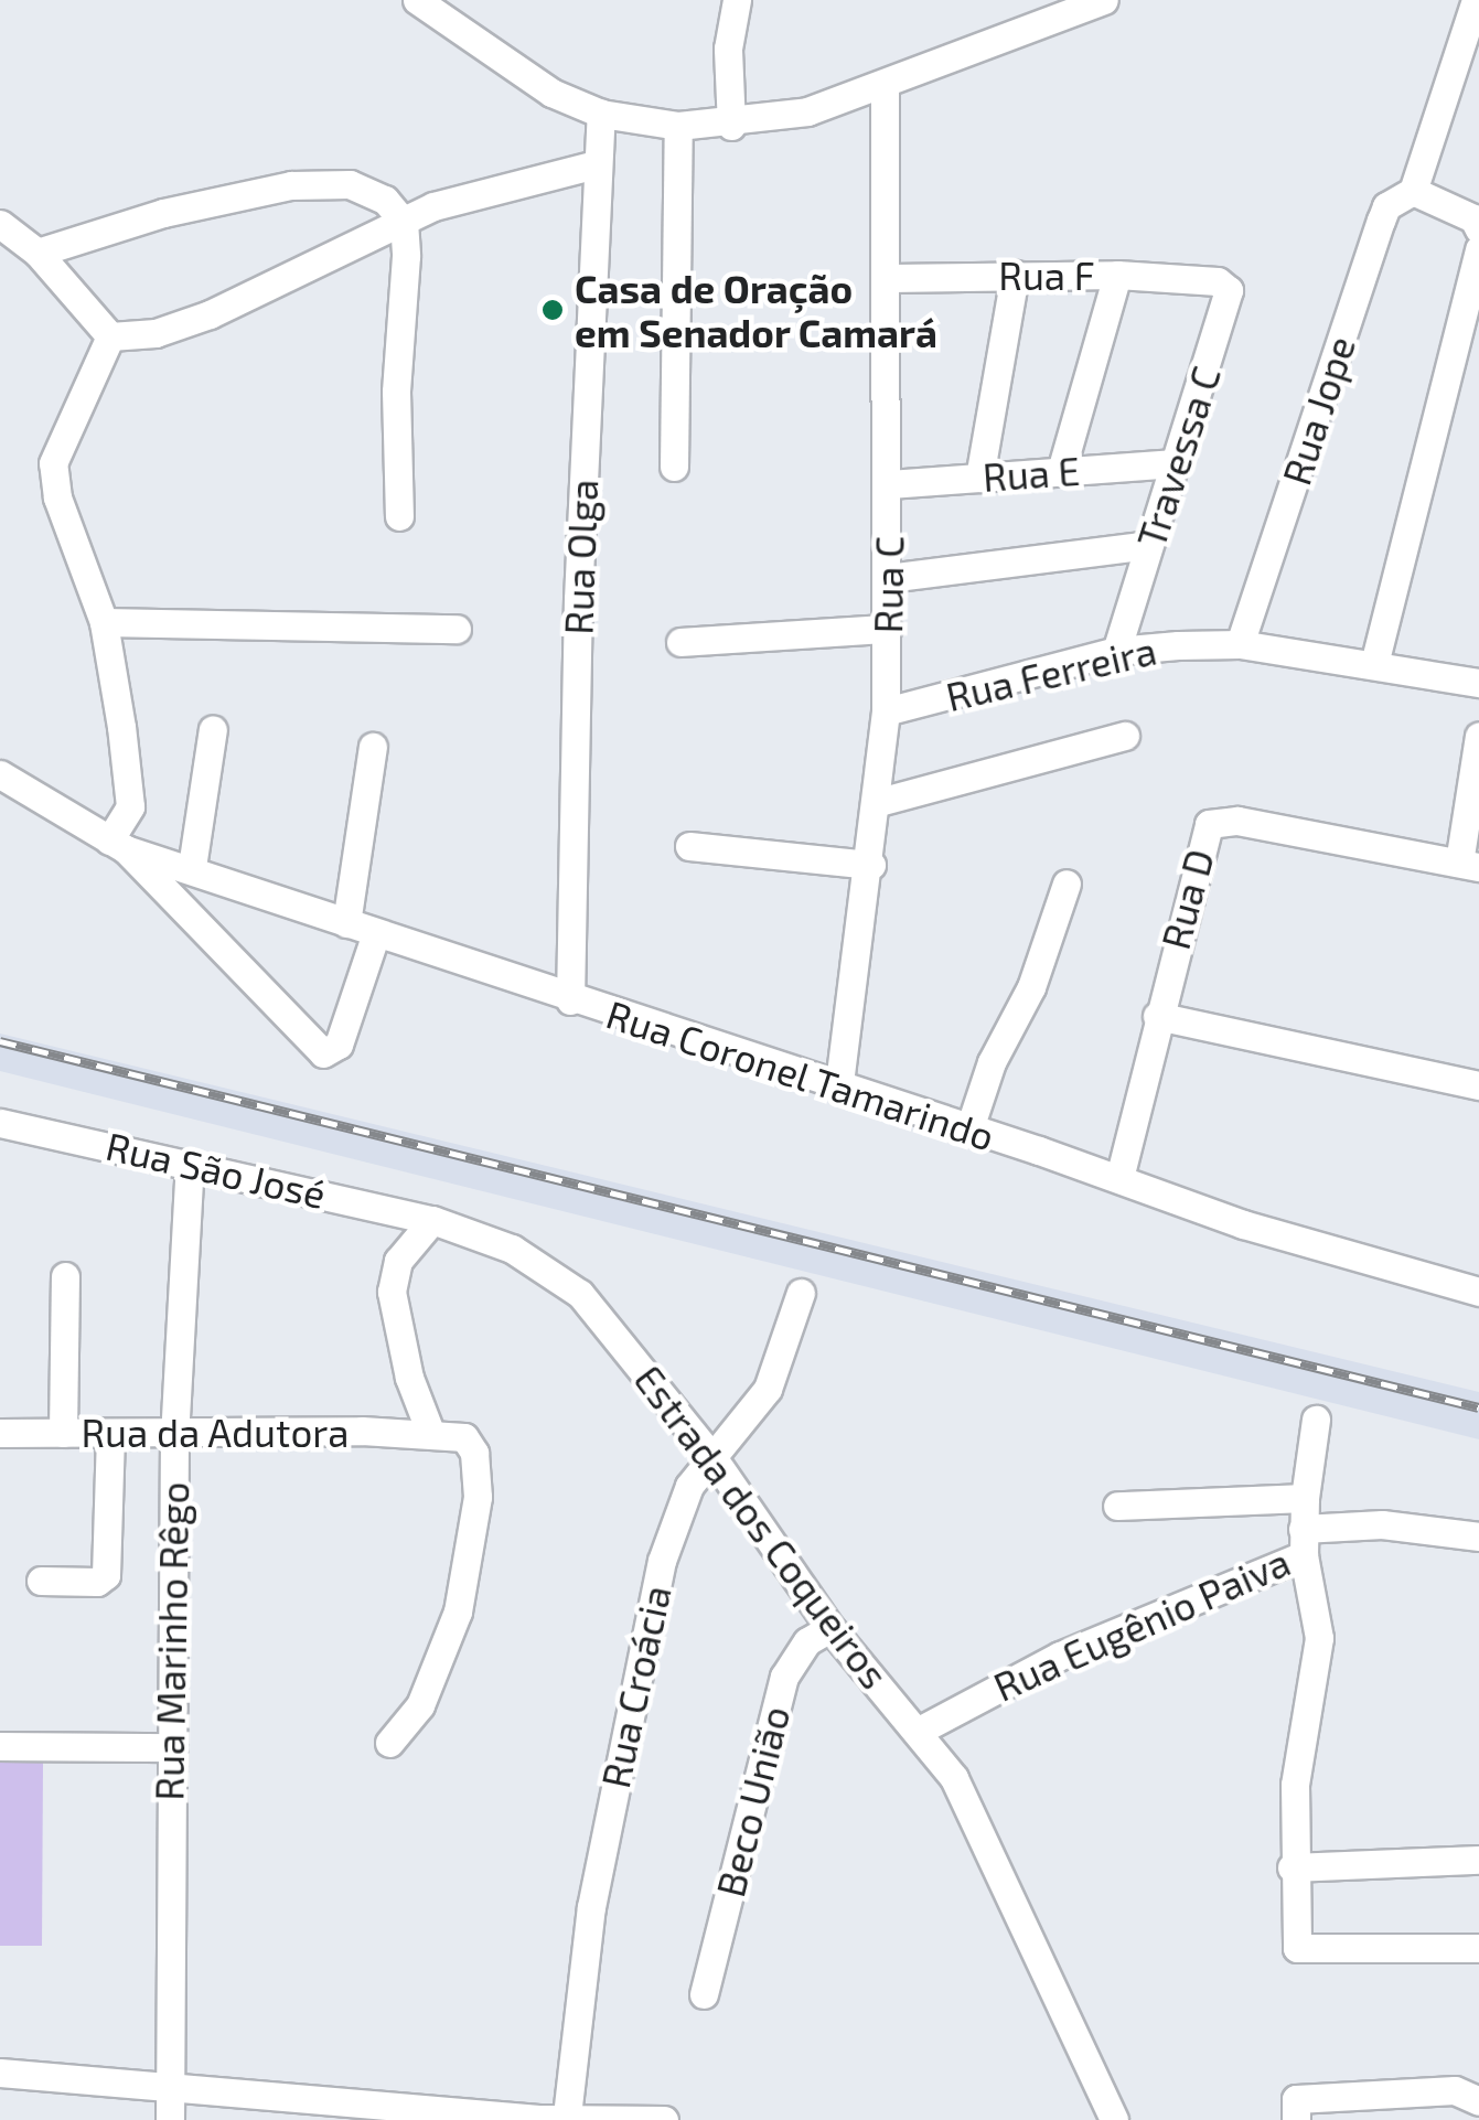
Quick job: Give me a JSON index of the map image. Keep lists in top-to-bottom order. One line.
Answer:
{"streets":{"street":["Rua F","Rua Jope","Travessa C","Rua E","Rua Olga","Rua C","Rua Ferreira","Rua D","Rua Coronel Tamarindo","Rua São José","Rua da Adutora","Estrada dos Coqueiros","Rua Eugênio Paiva","Rua Marinho Rêgo","Rua Croácia","Beco União"]},"crossings":[["Rua F","Travessa C"],["Rua F","Rua C"],["Rua Jope","Rua Ferreira"],["Travessa C","Rua E"],["Travessa C","Rua Ferreira"],["Rua E","Rua C"],["Rua Olga","Rua Coronel Tamarindo"],["Rua C","Rua Ferreira"],["Rua C","Rua Coronel Tamarindo"],["Rua D","Rua Coronel Tamarindo"],["Rua São José","Estrada dos Coqueiros"],["Rua São José","Rua Marinho Rêgo"],["Rua da Adutora","Rua Marinho Rêgo"],["Estrada dos Coqueiros","Rua Eugênio Paiva"],["Estrada dos Coqueiros","Rua Croácia"],["Estrada dos Coqueiros","Beco União"]],"places":["Casa de Oração em Senador Camará"]}
